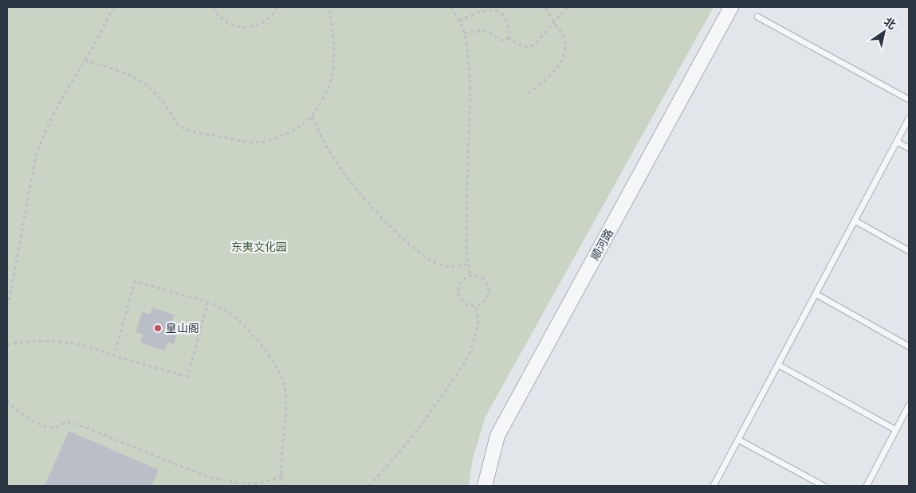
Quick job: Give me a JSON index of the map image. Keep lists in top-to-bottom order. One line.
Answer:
{"streets":{"street":["顺河路"]},"parks":["东夷文化园"],"places":["皇山阁"],"north":"top right"}
